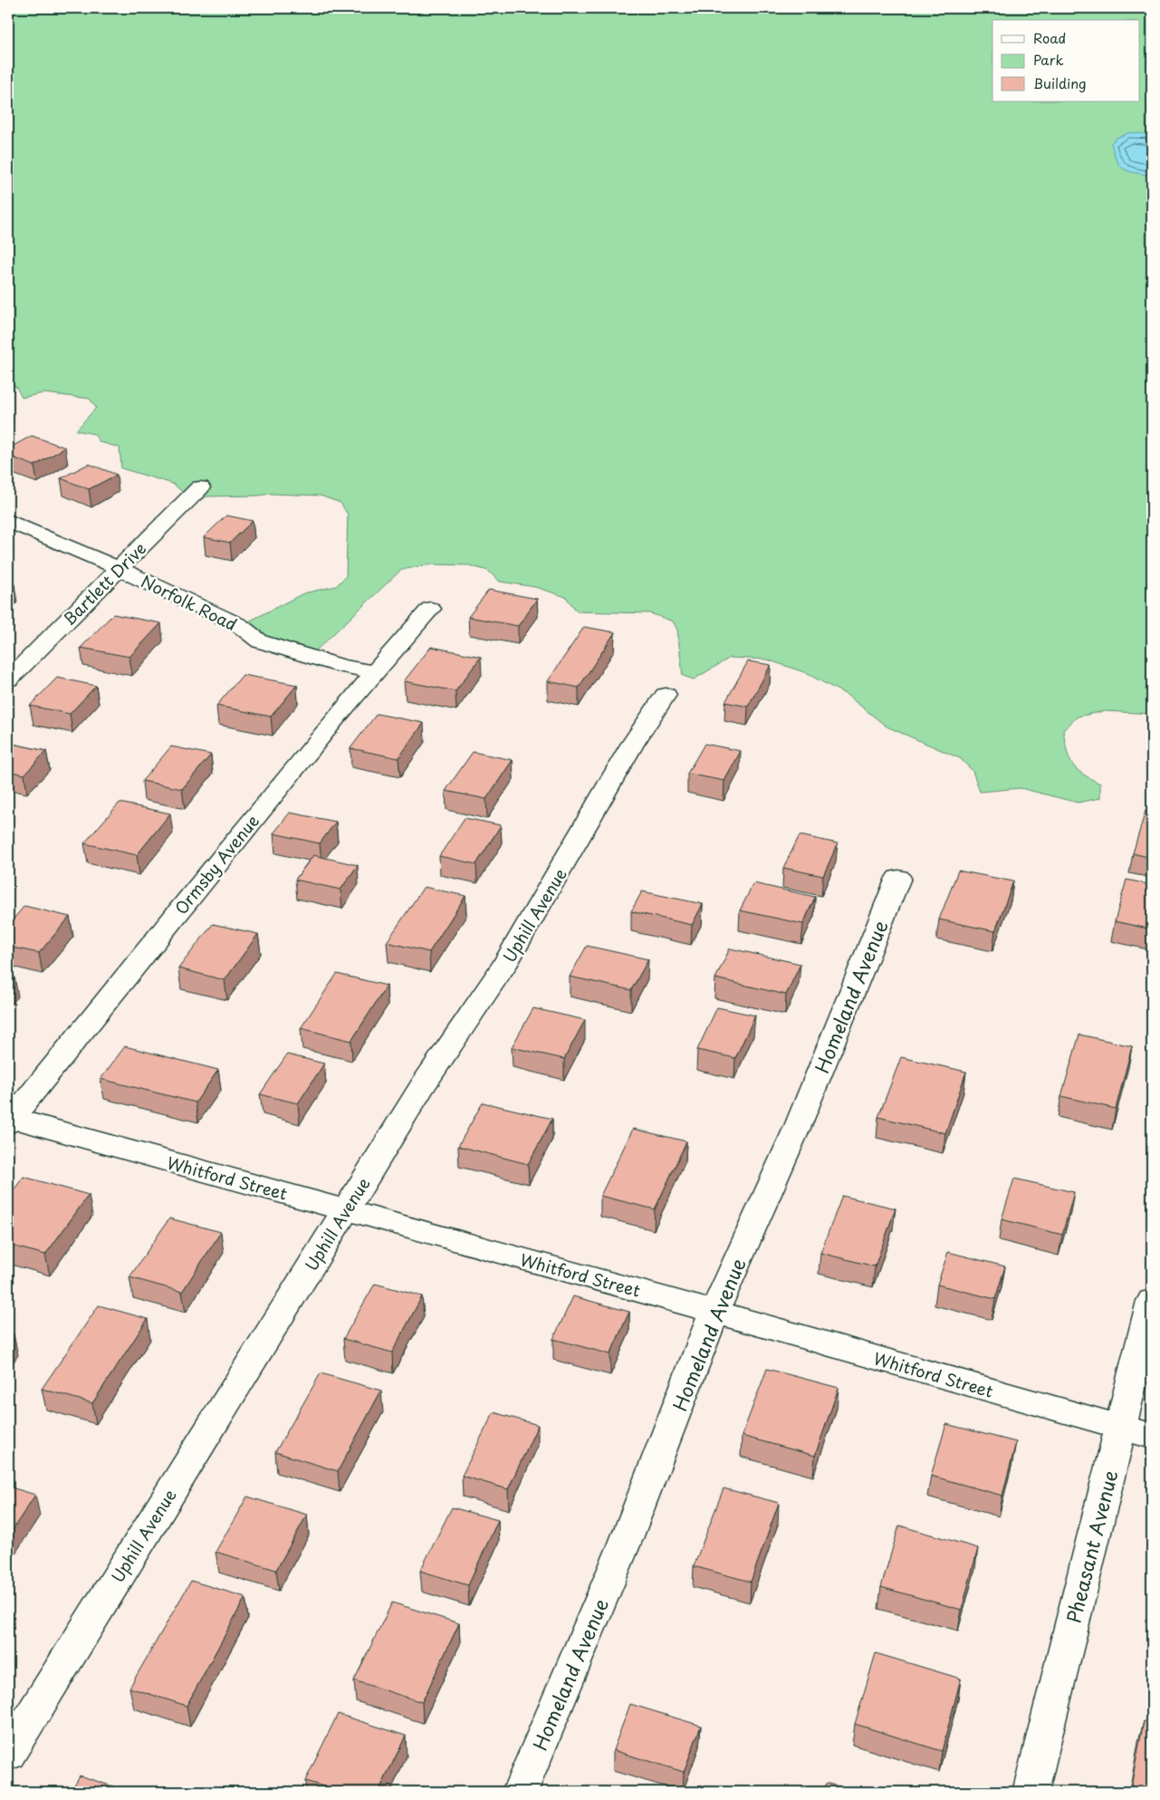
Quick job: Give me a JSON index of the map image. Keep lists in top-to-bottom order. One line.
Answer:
{"streets":{"street":["Bartlett Drive","Norfolk Road","Ormsby Avenue","Uphill Avenue","Homeland Avenue","Whitford Street","Pheasant Avenue"]},"crossings":[["Bartlett Drive","Norfolk Road"],["Norfolk Road","Ormsby Avenue"],["Ormsby Avenue","Whitford Street"],["Uphill Avenue","Whitford Street"],["Homeland Avenue","Whitford Street"],["Whitford Street","Pheasant Avenue"]],"legend":["Road","Park","Building"]}
